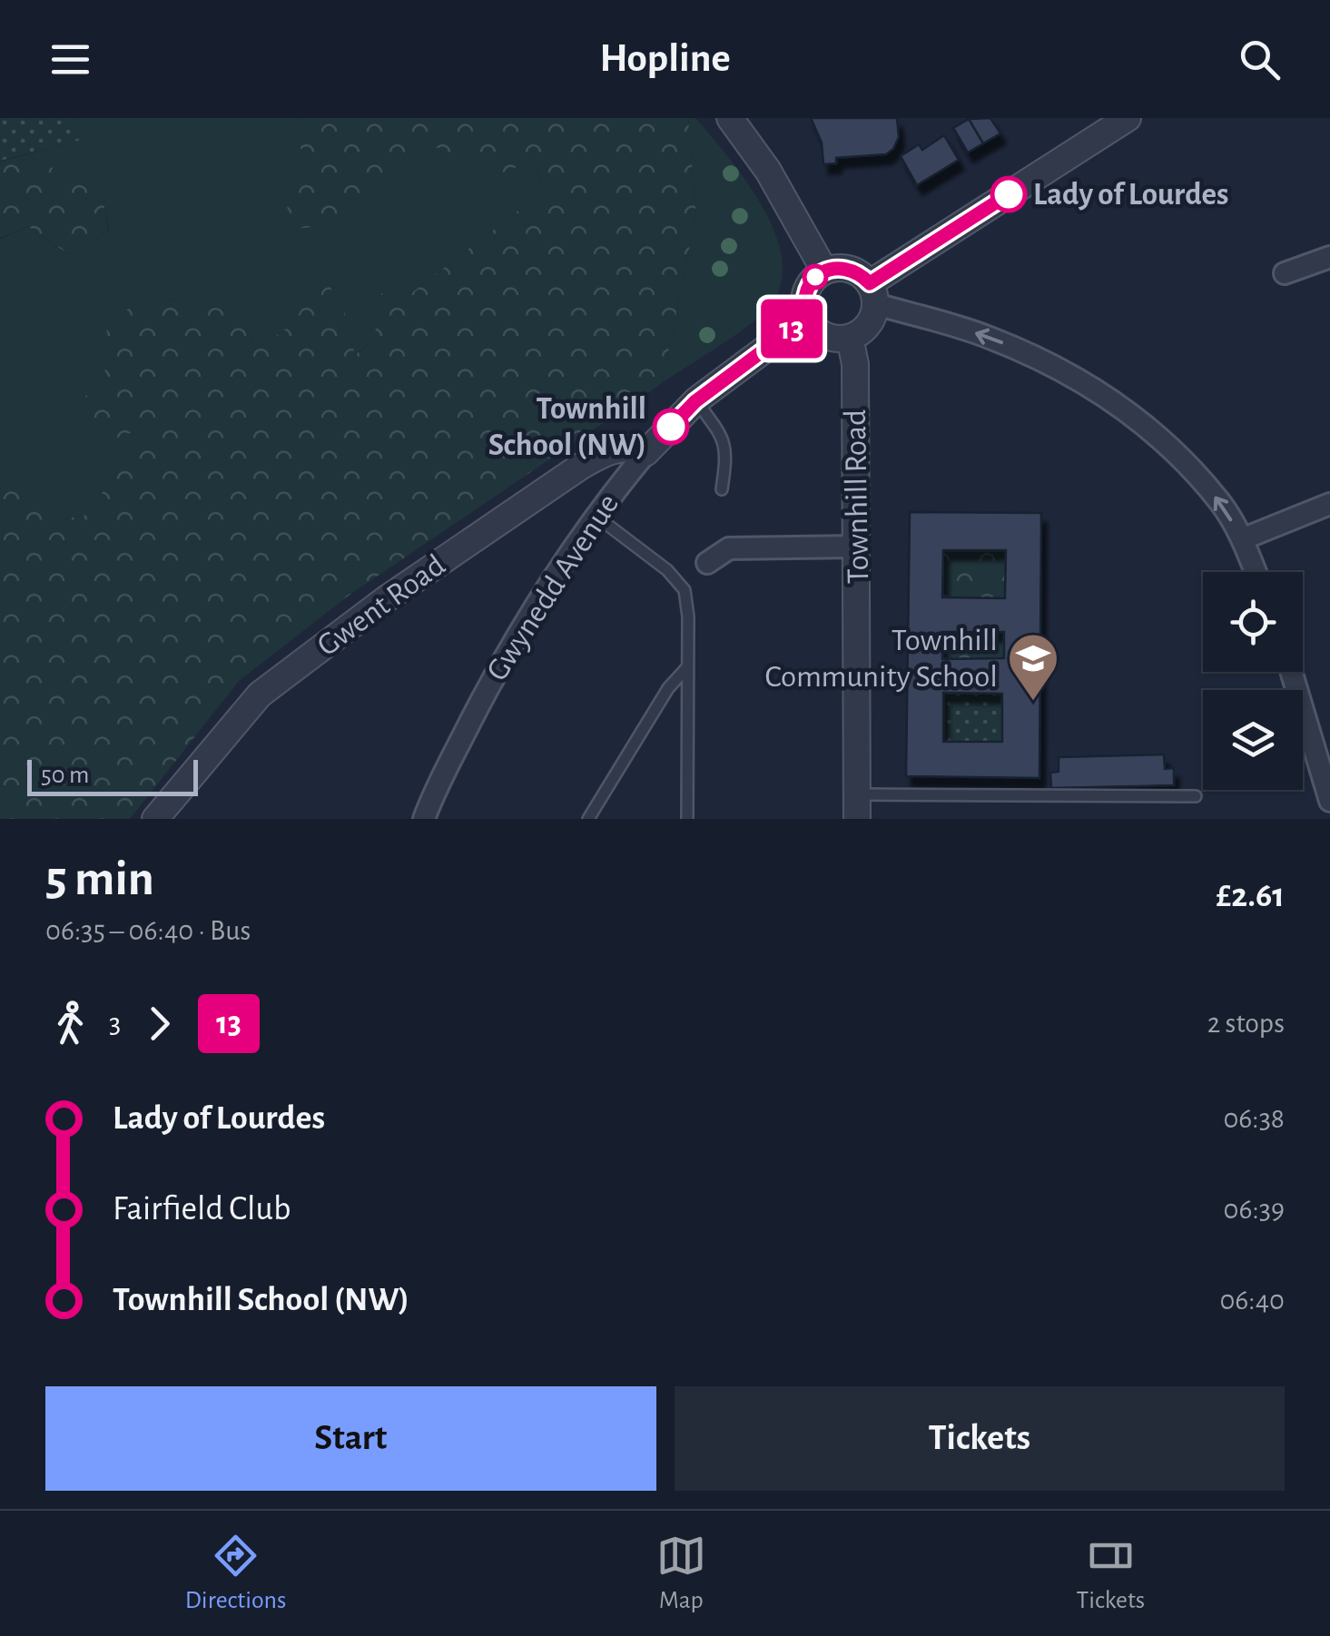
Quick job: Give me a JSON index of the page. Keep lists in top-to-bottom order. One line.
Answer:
{"streets":{"street":["Townhill Road","Gwynedd Avenue","Gwent Road"]},"crossings":[["Townhill Road","Gwynedd Avenue"],["Gwynedd Avenue","Gwent Road"]],"places":{"other":["Lady of Lourdes","Townhill School (NW)"],"school or university":["Townhill Community School"]},"lines":["bus line 13"],"scale_bar":"50 m","page":{"header":"Hopline","on_map":"13","scale":"50 m","heading":["5 min","06:35 – 06:40 · Bus","£2.61"],"legs":["3","13","2 stops"],"list":[{"name":"Lady of Lourdes","value":"06:38"},{"name":"Fairfield Club","value":"06:39"},{"name":"Townhill School (NW)","value":"06:40"}],"buttons":["Start","Tickets"],"tabs":["Directions","Map","Tickets"]}}
